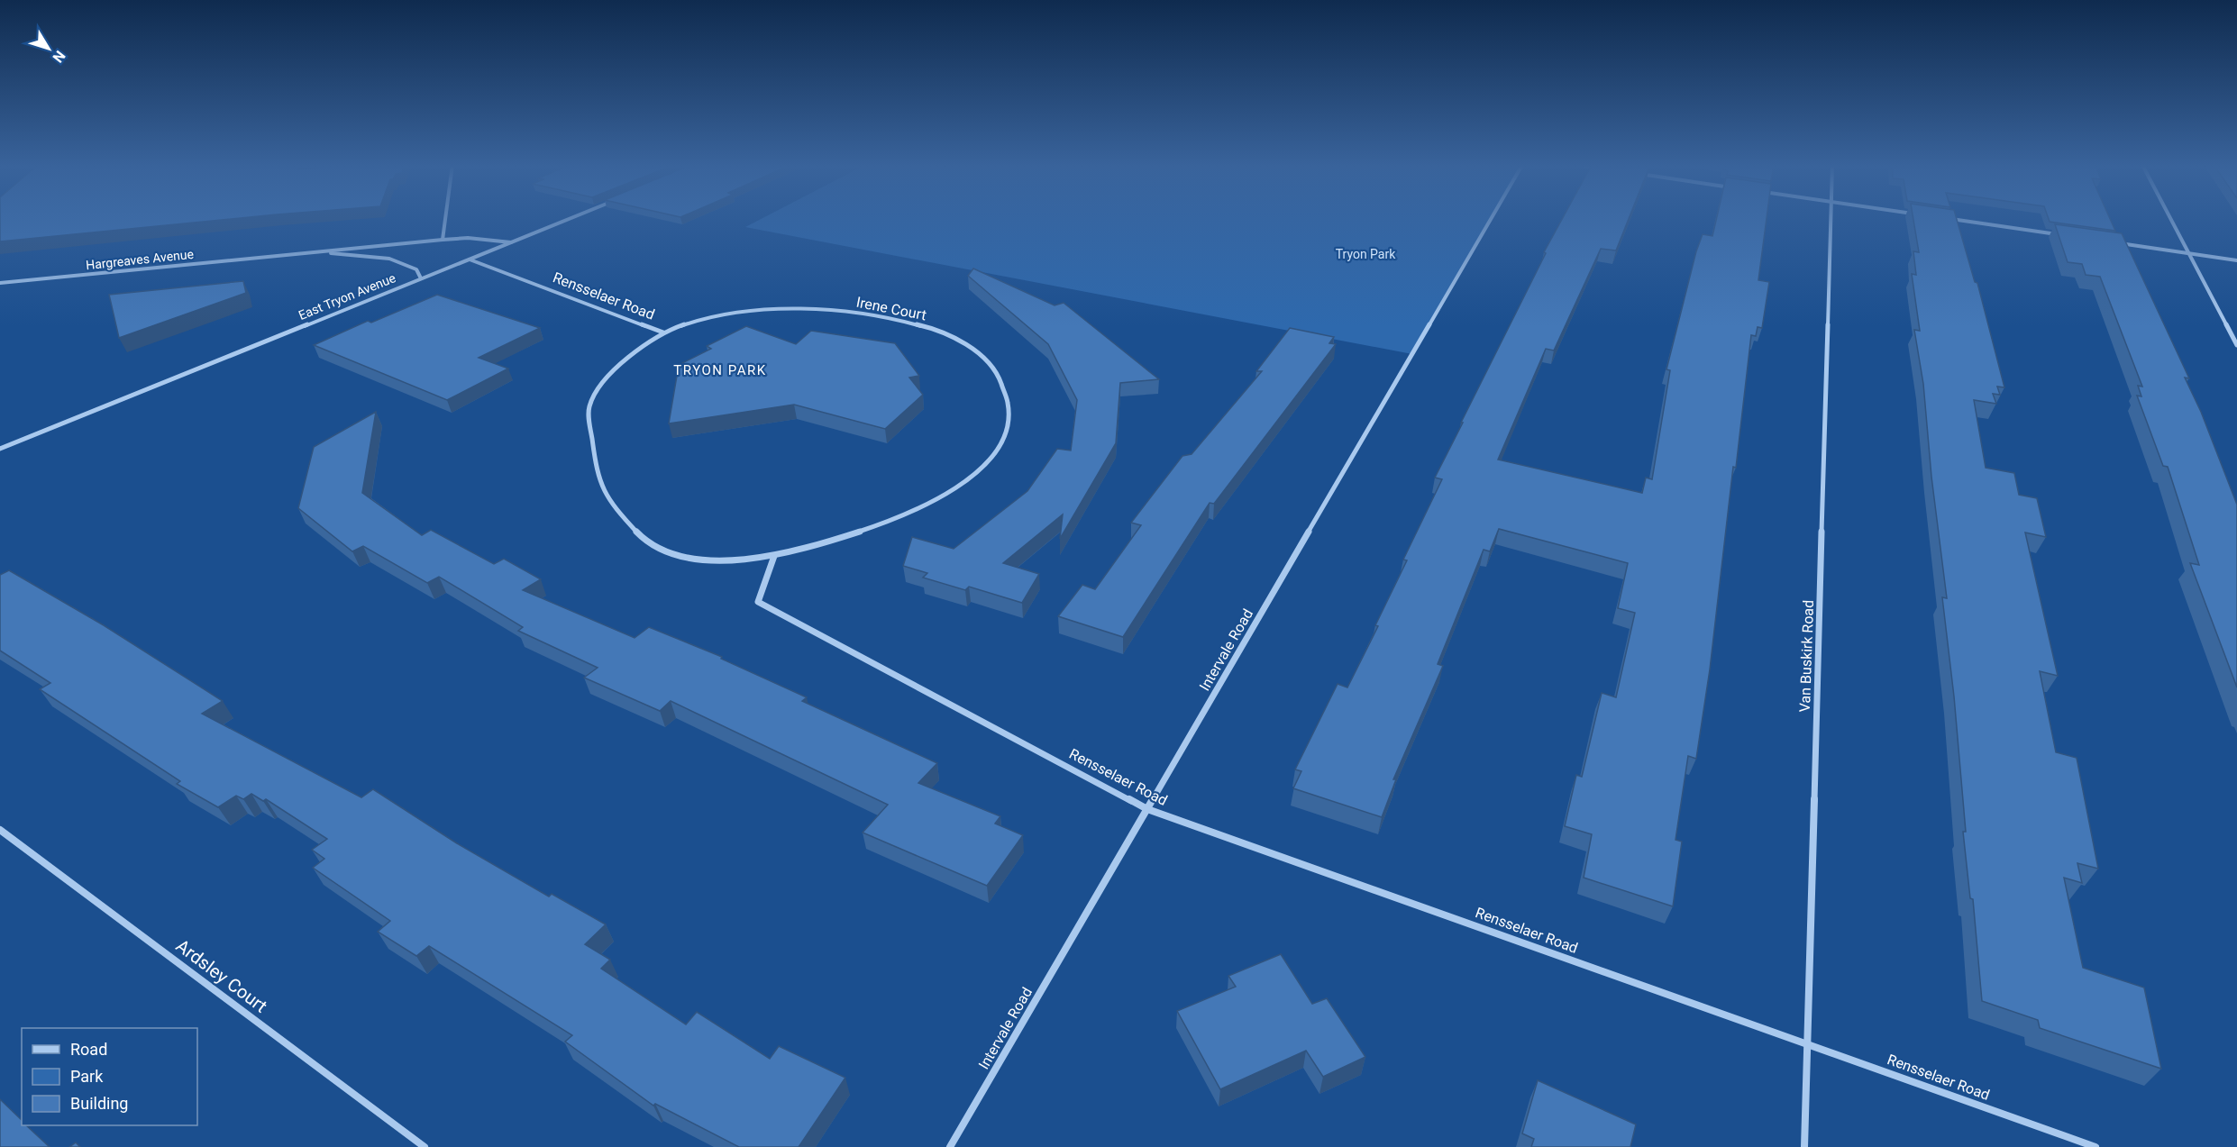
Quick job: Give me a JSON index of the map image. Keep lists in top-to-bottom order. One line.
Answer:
{"streets":{"street":["Hargreaves Avenue","Rensselaer Road","East Tryon Avenue","Irene Court","Intervale Road","Van Buskirk Road","Ardsley Court"]},"crossings":[["Hargreaves Avenue","East Tryon Avenue"],["Rensselaer Road","East Tryon Avenue"],["Rensselaer Road","Irene Court"],["Rensselaer Road","Intervale Road"],["Rensselaer Road","Van Buskirk Road"]],"districts":["TRYON PARK"],"parks":["Tryon Park"],"legend":["Road","Park","Building"],"north":"bottom right"}
